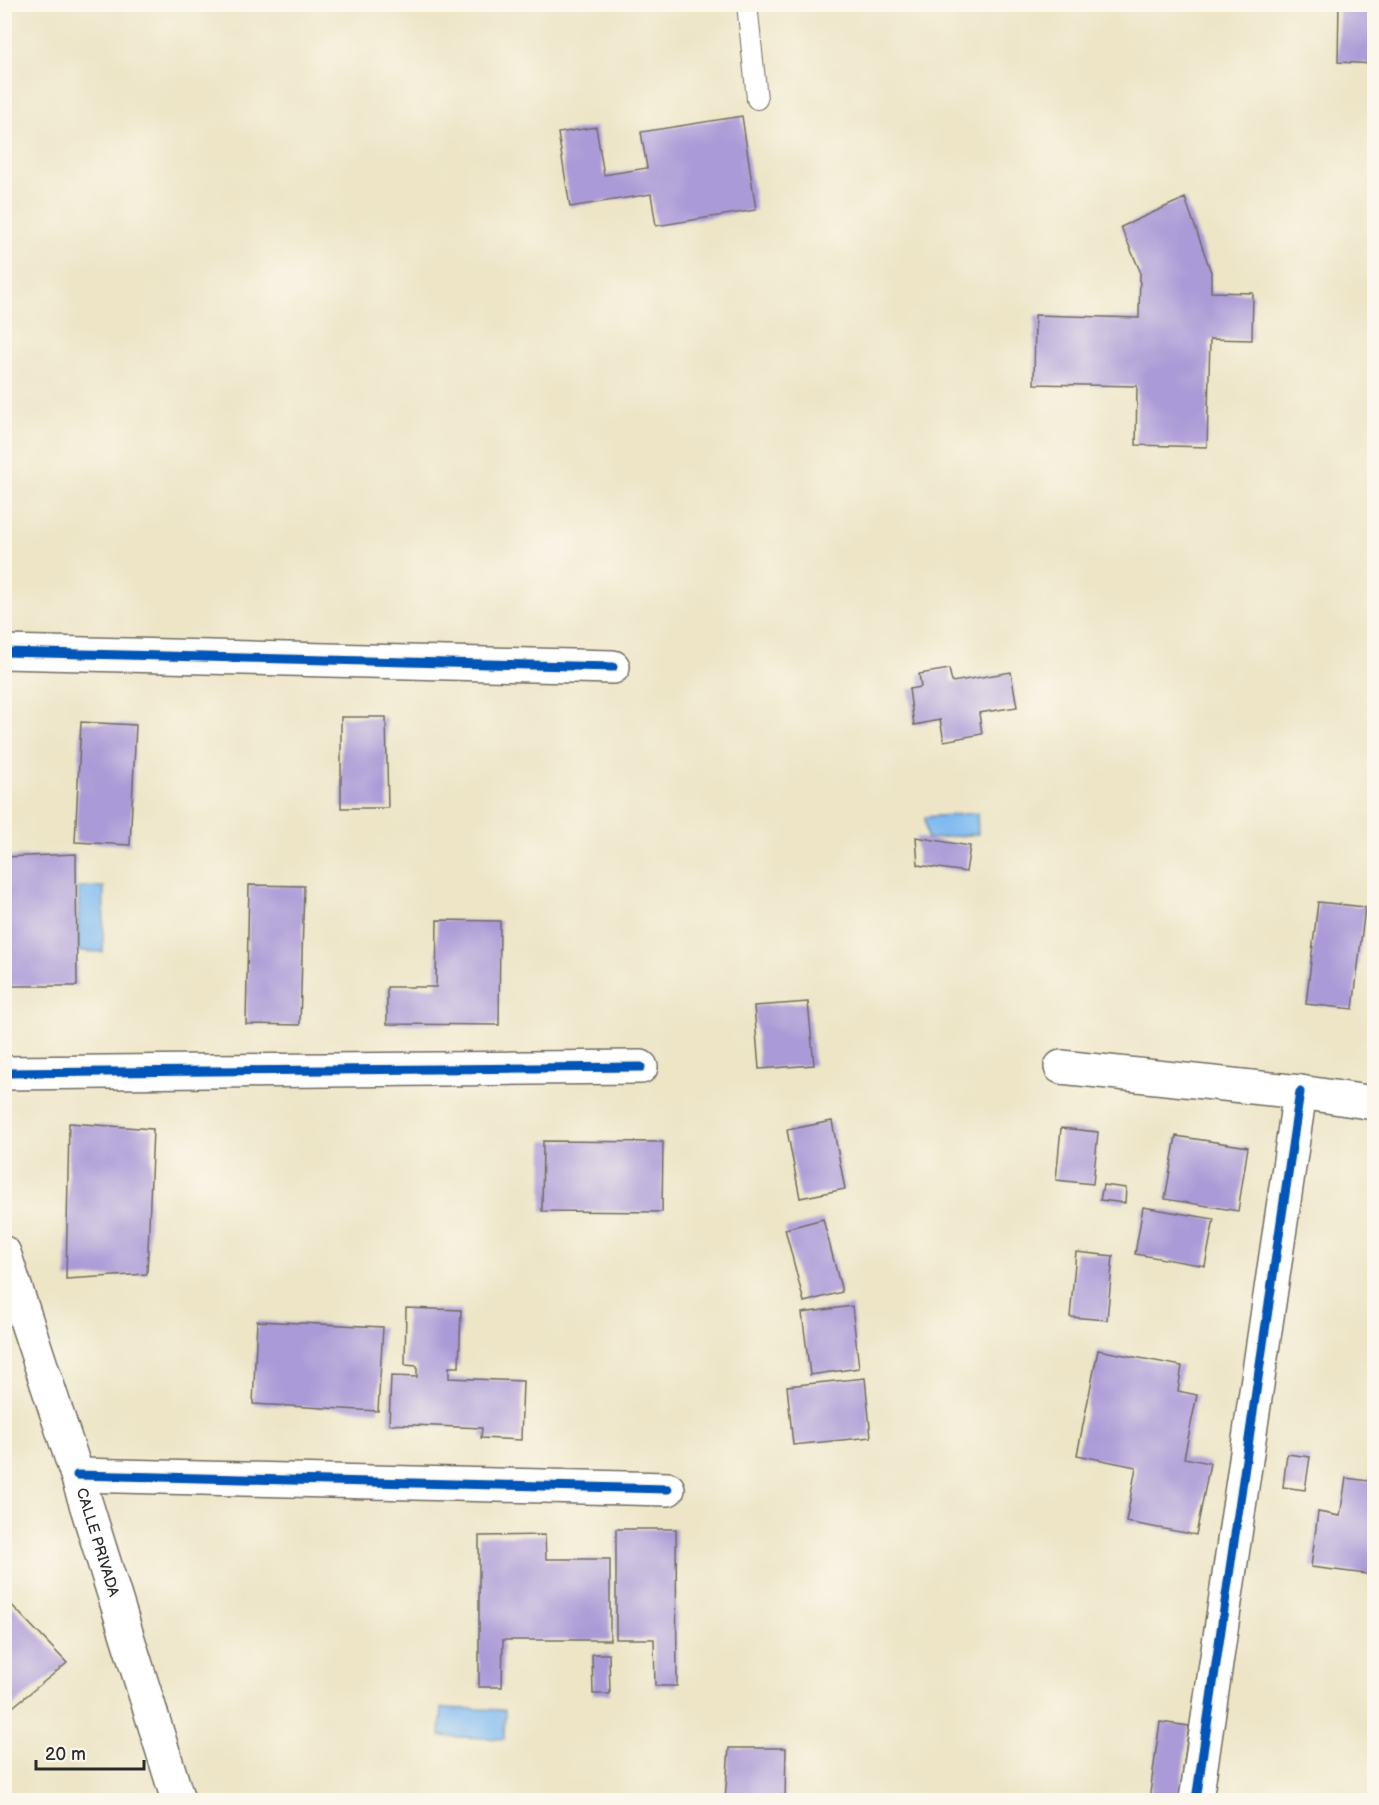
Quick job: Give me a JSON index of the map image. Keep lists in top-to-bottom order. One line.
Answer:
{"streets":{"street":["CALLE PRIVADA"]},"scale_bar":"20 m"}
